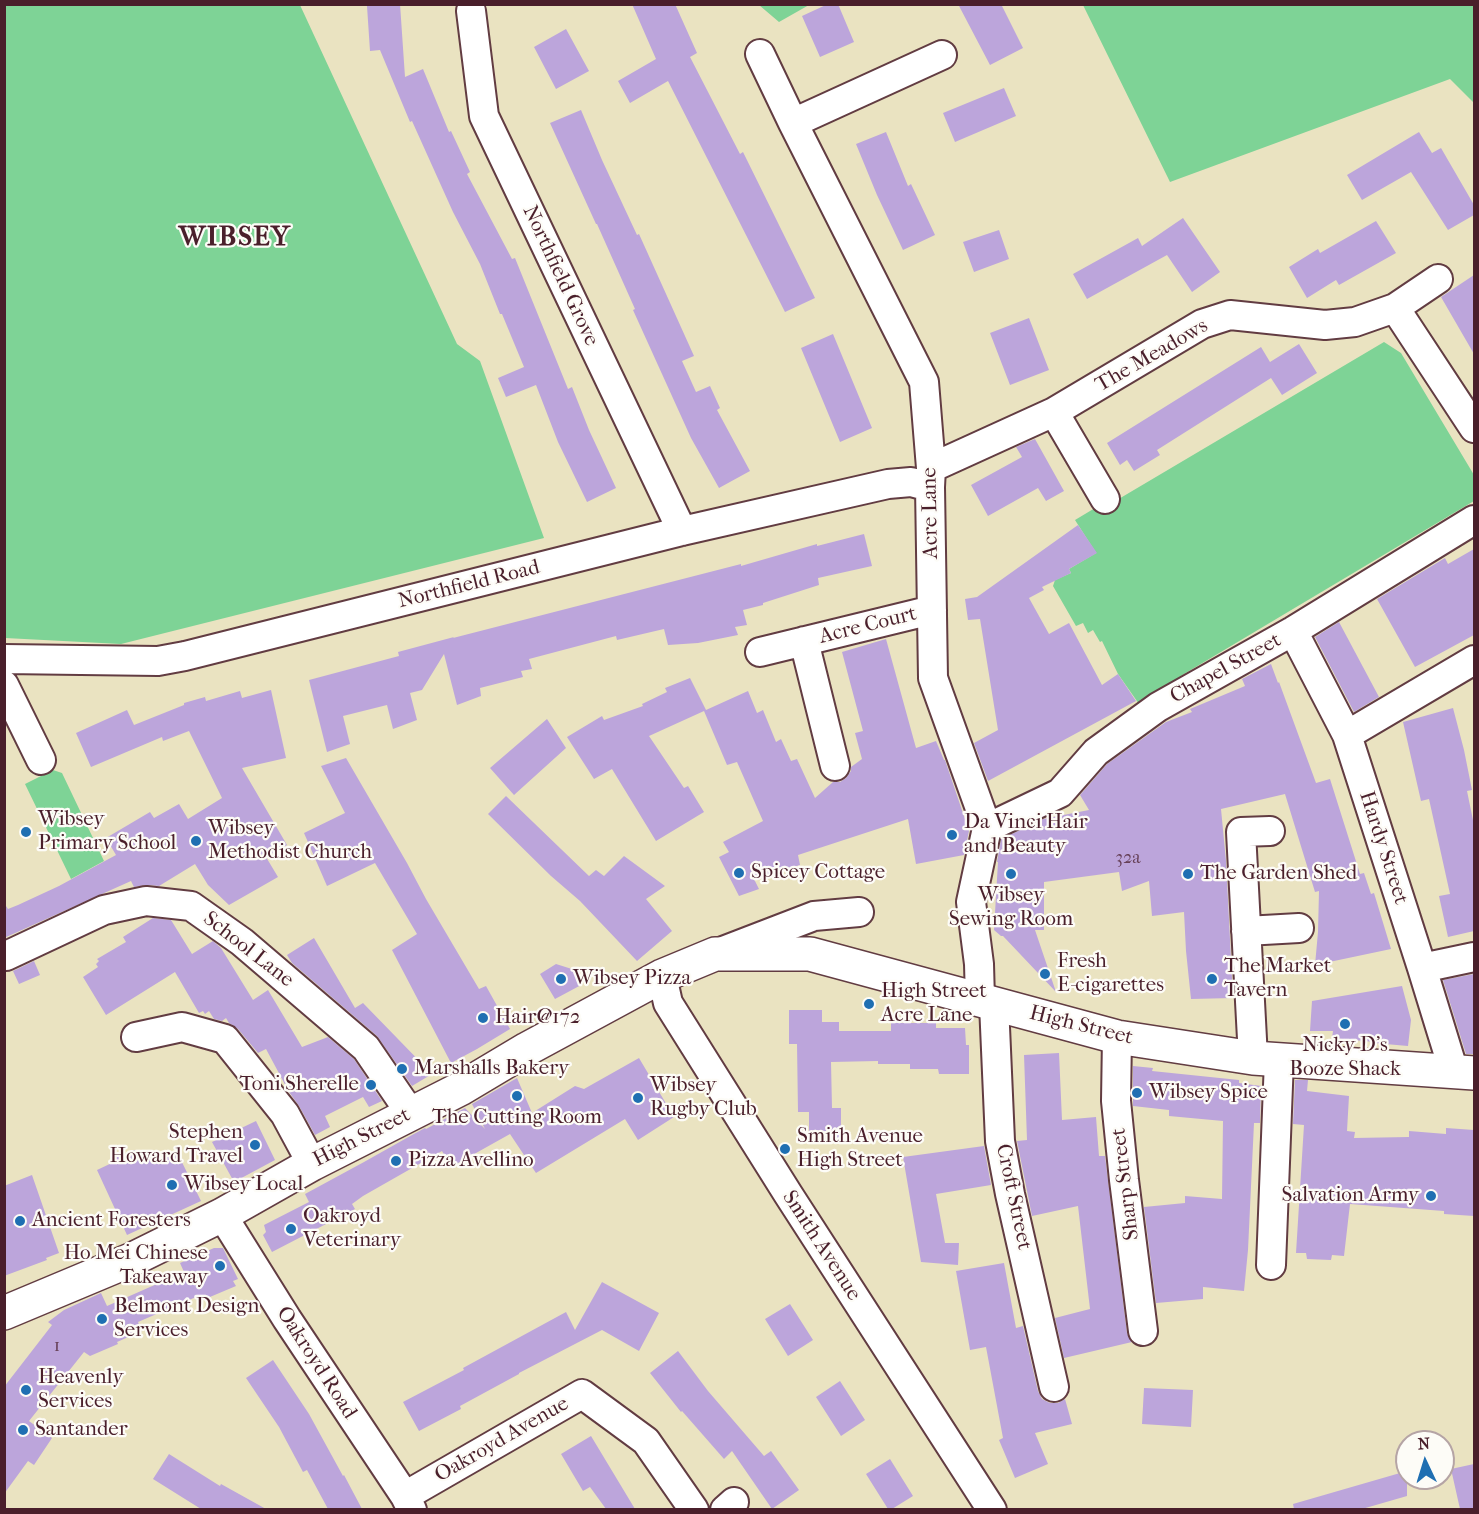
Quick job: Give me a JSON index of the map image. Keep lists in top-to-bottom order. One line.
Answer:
{"streets":{"main road":["High Street"],"street":["Northfield Grove","The Meadows","Acre Lane","Northfield Road","Acre Court","Chapel Street","Hardy Street","School Lane","Sharp Street","Croft Street","Smith Avenue","Oakroyd Road","Oakroyd Avenue"]},"crossings":[["Northfield Grove","Northfield Road"],["The Meadows","Acre Lane"],["The Meadows","Northfield Road"],["Acre Lane","Northfield Road"],["Acre Lane","Acre Court"],["Acre Lane","Chapel Street"],["Chapel Street","Hardy Street"],["Hardy Street","High Street"],["School Lane","High Street"],["High Street","Sharp Street"],["High Street","Croft Street"],["High Street","Smith Avenue"],["High Street","Oakroyd Road"],["Oakroyd Road","Oakroyd Avenue"]],"districts":["WIBSEY"],"places":["Wibsey Primary School","Da Vinci Hair and Beauty","Wibsey Methodist Church","Spicey Cottage","Wibsey Sewing Room","The Garden Shed","Fresh E-cigarettes","Wibsey Pizza","The Market Tavern","High Street Acre Lane","Hair@172","Nicky D's Booze Shack","Marshalls Bakery","Toni Sherelle","Wibsey Spice","The Cutting Room","Wibsey Rugby Club","Stephen Howard Travel","Smith Avenue High Street","Pizza Avellino","Wibsey Local","Salvation Army","Ancient Foresters","Oakroyd Veterinary","Ho Mei Chinese Takeaway","Belmont Design Services","Heavenly Services","Santander"],"house_numbers":["32a","1"],"north":"top"}
